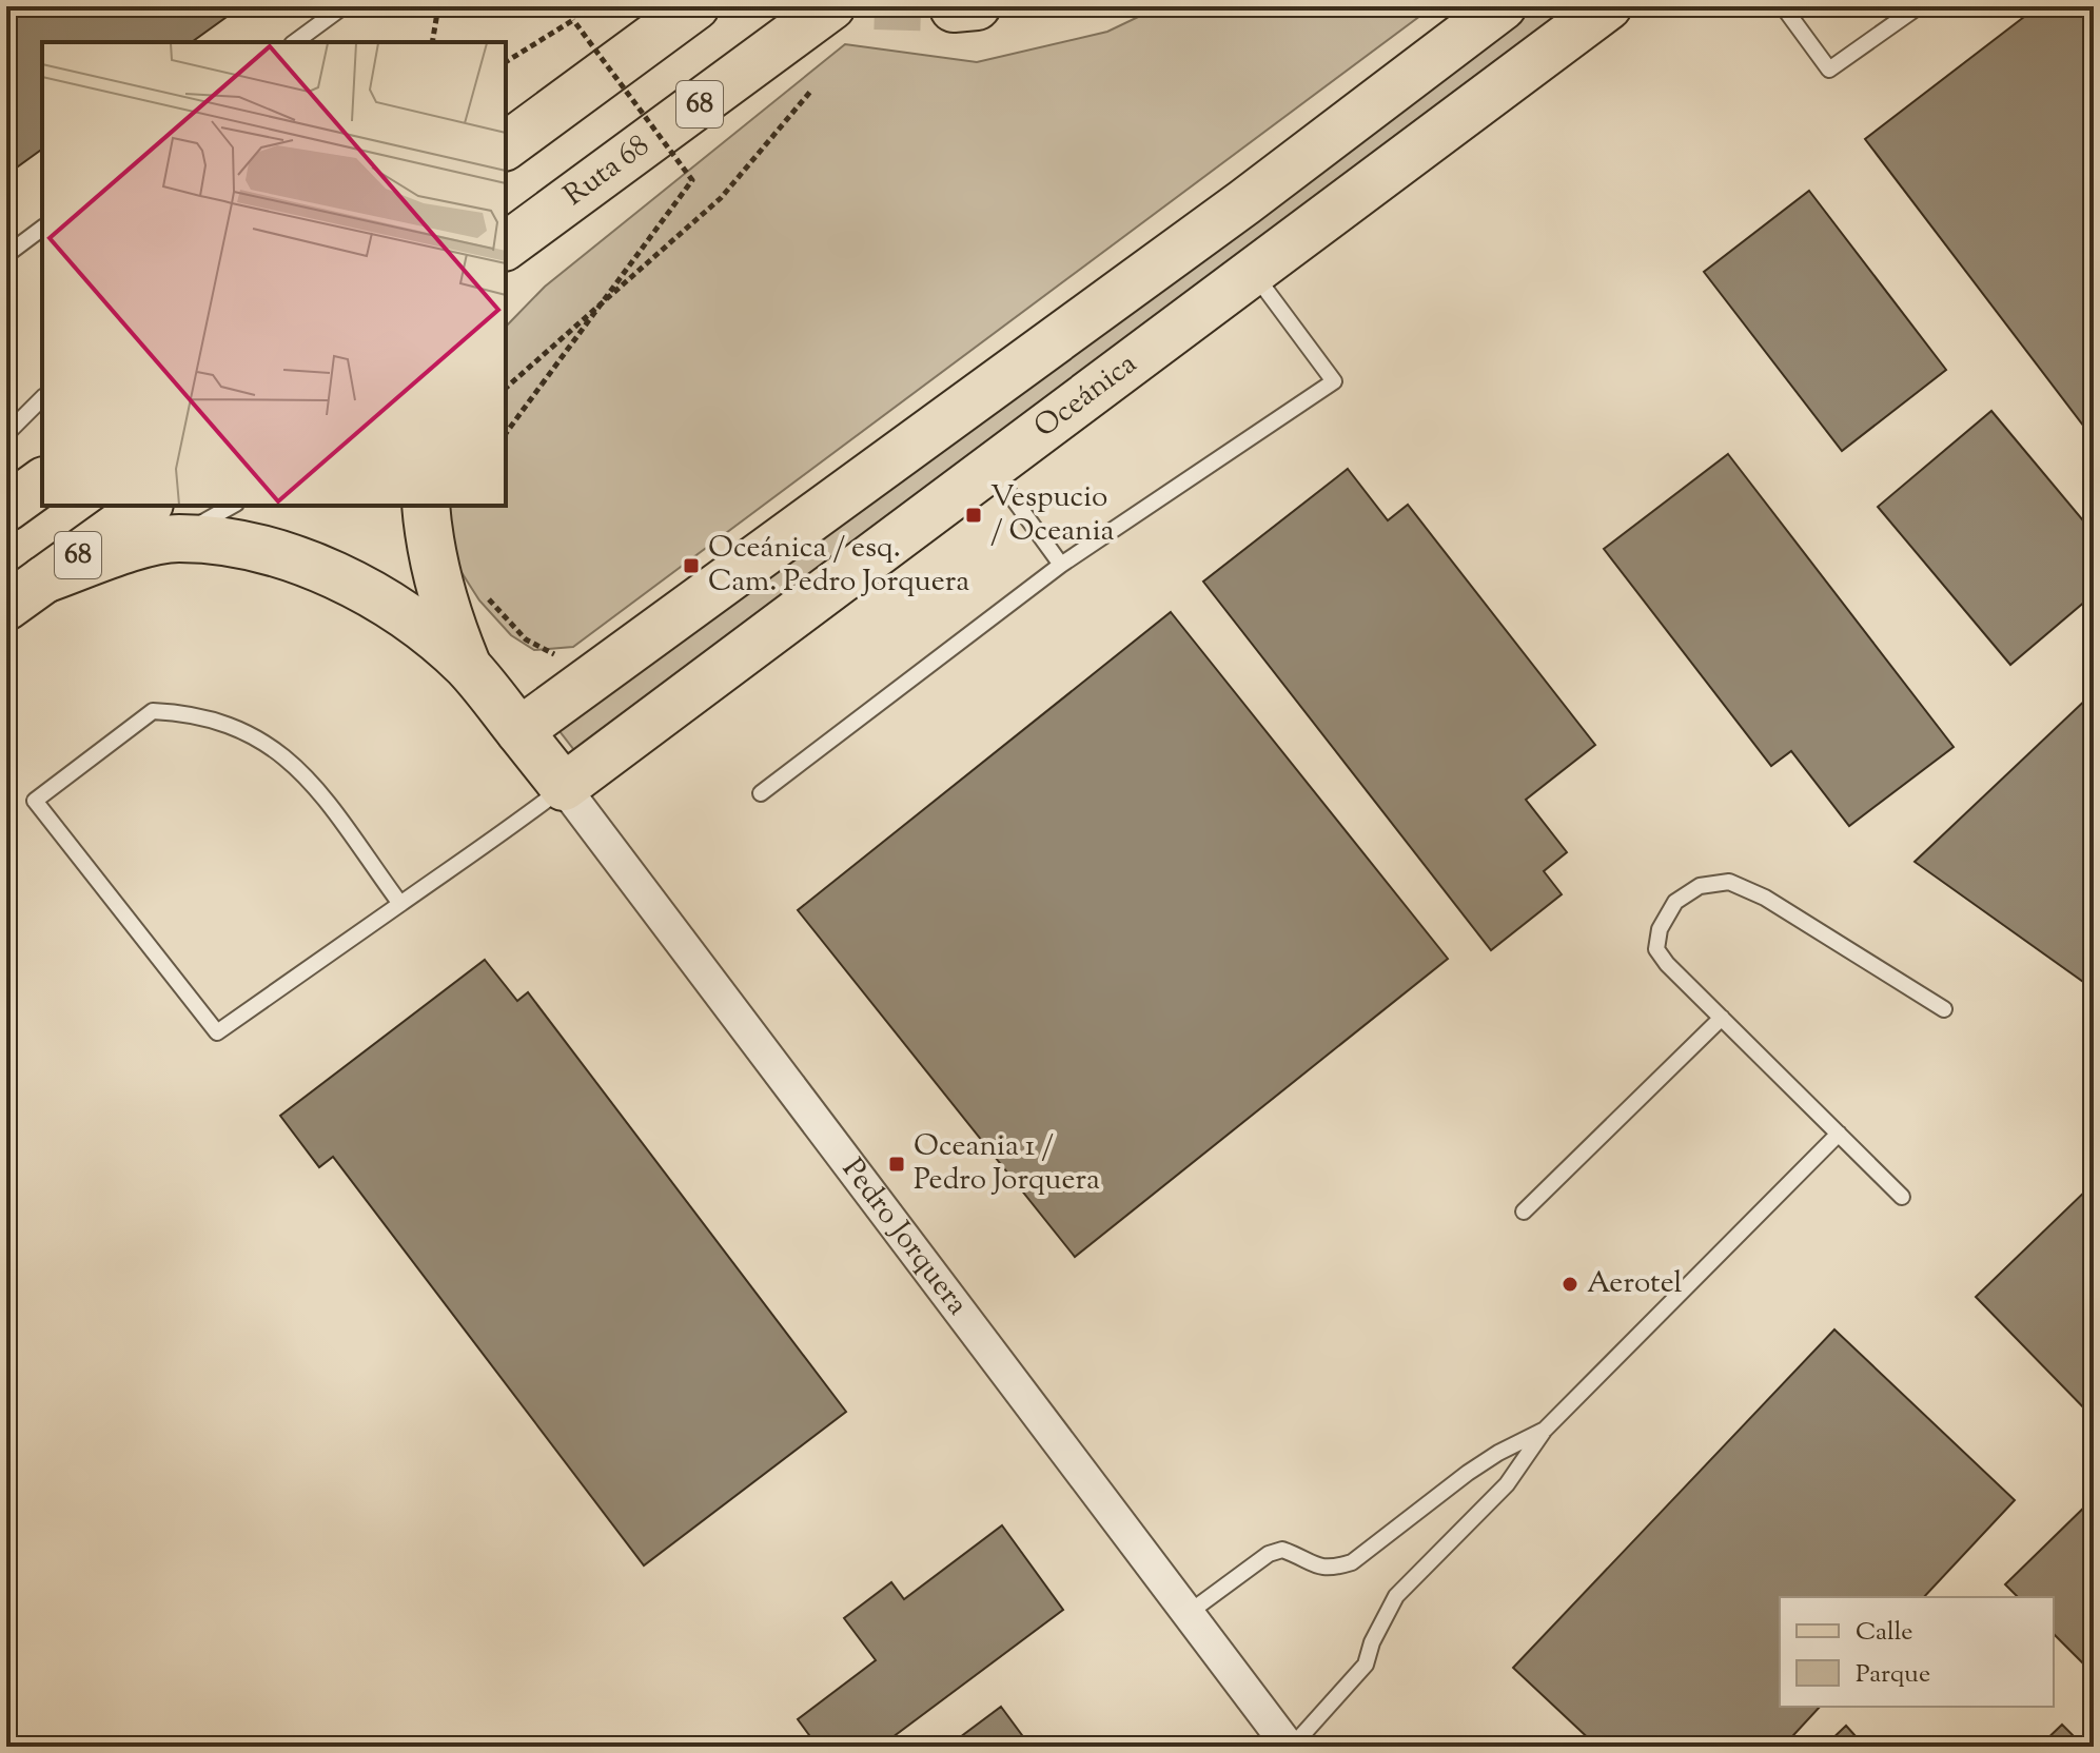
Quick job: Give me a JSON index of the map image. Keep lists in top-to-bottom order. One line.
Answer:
{"streets":{"main road":["68","Ruta 68","Oceánica","Pedro Jorquera"]},"crossings":[["Oceánica","Pedro Jorquera"]],"places":{"transit":["Vespucio / Oceania","Oceánica / esq. Cam. Pedro Jorquera","Oceania 1 / Pedro Jorquera"],"other":["Aerotel"]},"legend":["Calle","Parque"]}
